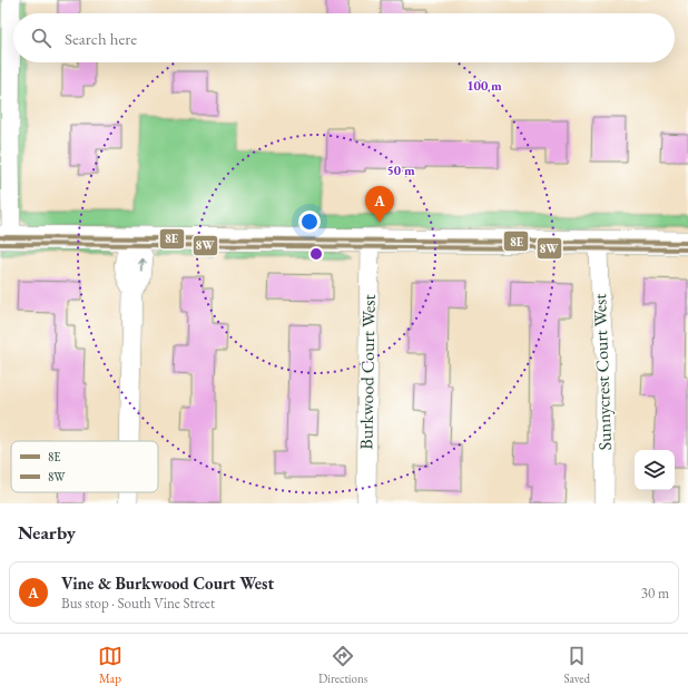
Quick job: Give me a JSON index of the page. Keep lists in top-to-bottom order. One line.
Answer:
{"streets":{"street":["Burkwood Court West","Sunnycrest Court West"]},"lines":["transit line 8E","transit line 8W"],"legend":["8E","8W"],"page":{"search":"Search here","pins":"A","heading":"Nearby","list":[{"mark":"A","name":"Vine & Burkwood Court West","note":"Bus stop · South Vine Street","value":"30 m"}],"nav":["Map","Directions","Saved"]},"rings":["100 m","50 m"]}
